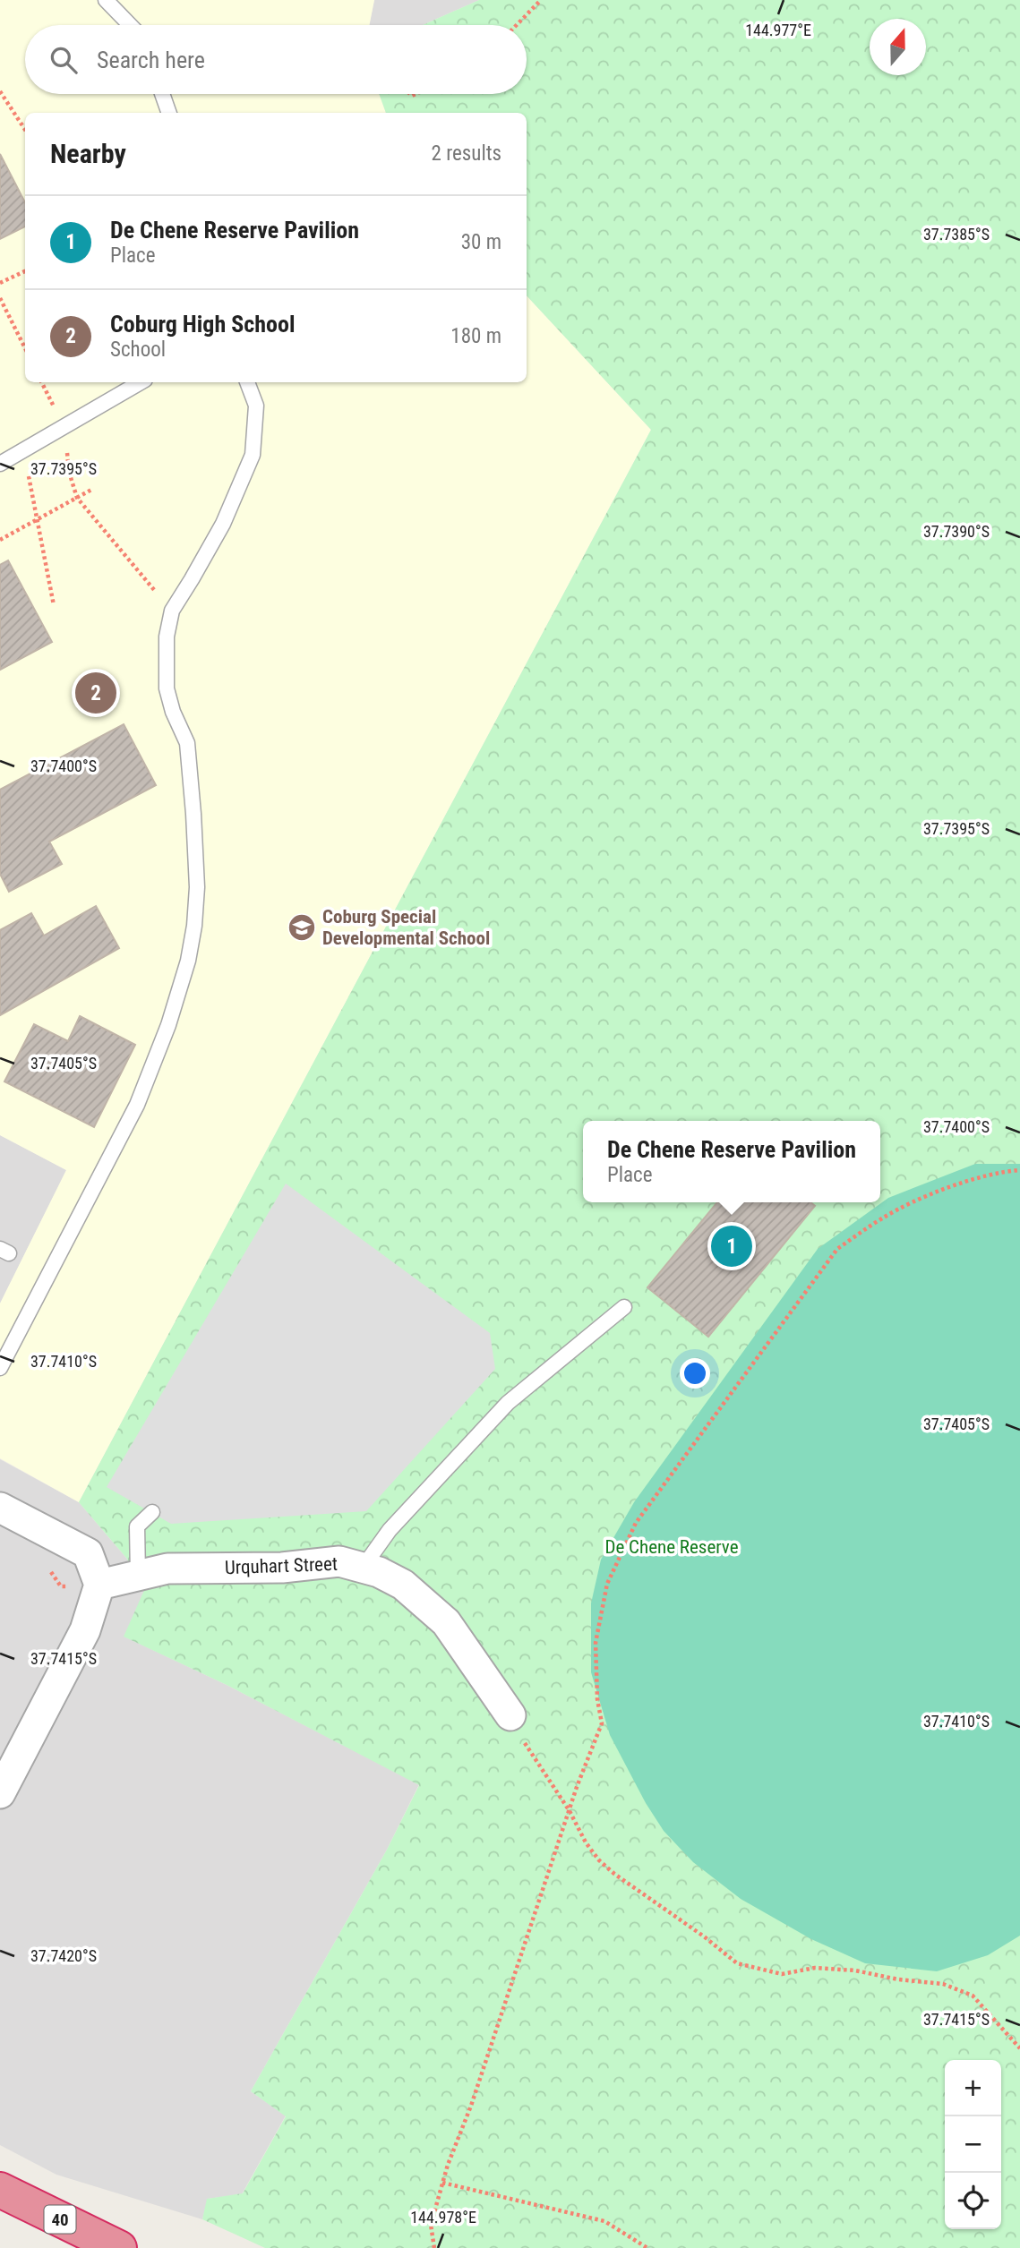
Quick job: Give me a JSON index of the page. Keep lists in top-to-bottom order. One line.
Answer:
{"streets":{"highway":["40"],"street":["Urquhart Street"]},"parks":["De Chene Reserve"],"places":{"school or university":["Coburg Special Developmental School"]},"north":"top","page":{"search":"Search here","heading":["Nearby","2 results"],"list":[{"mark":"1","name":"De Chene Reserve Pavilion","note":"Place","value":"30 m"},{"mark":"2","name":"Coburg High School","note":"School","value":"180 m"}],"pins":["2","1"],"popup":["De Chene Reserve Pavilion","Place"],"map_buttons":["+","−"]},"coordinates":["144.977°E","37.7385°S","37.7395°S","37.7390°S","37.7400°S","37.7405°S","37.7410°S","37.7415°S","37.7420°S","144.978°E"]}
